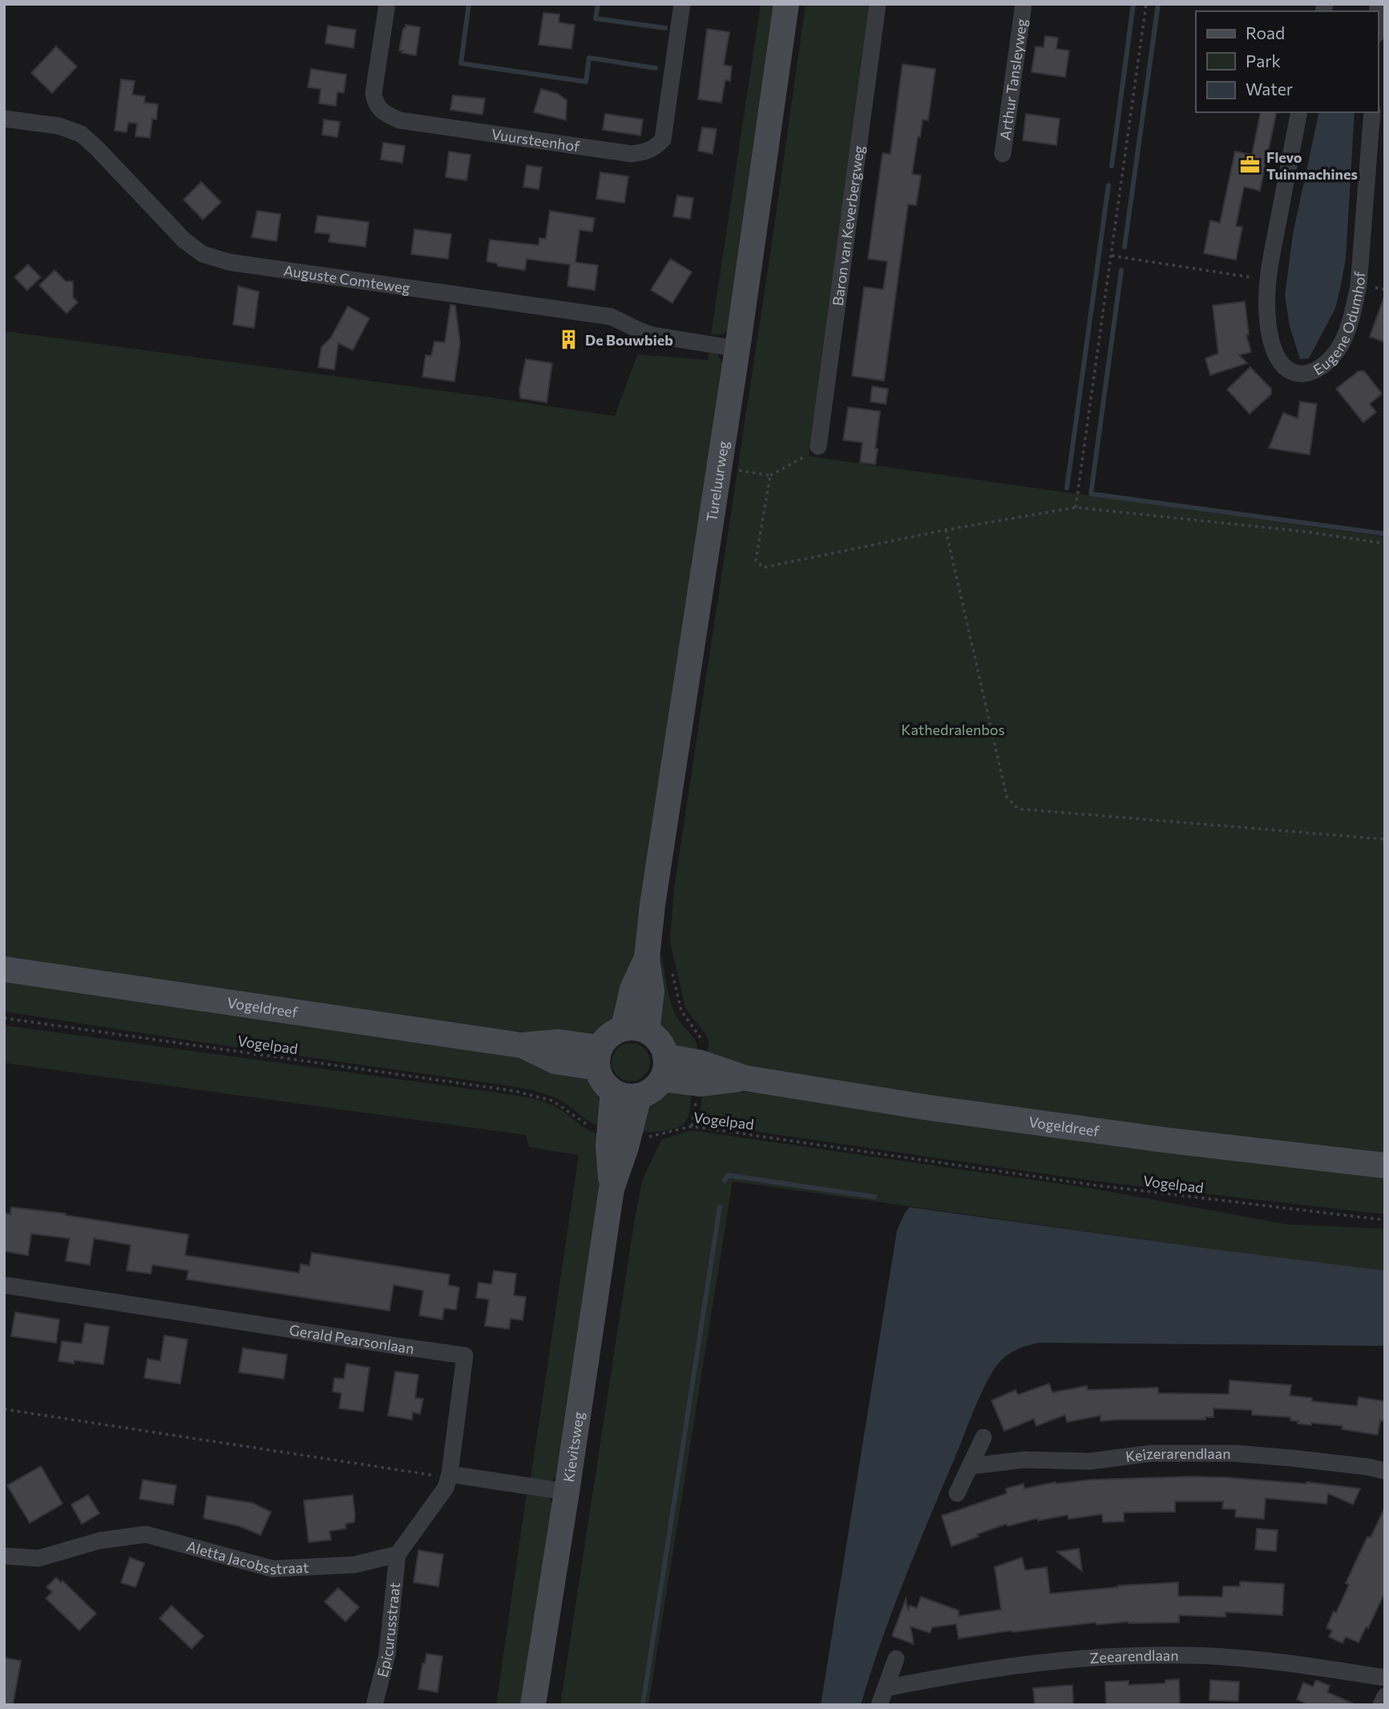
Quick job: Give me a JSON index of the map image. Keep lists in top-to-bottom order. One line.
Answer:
{"streets":{"street":["Arthur Tansleyweg","Vuursteenhof","Baron van Keverbergweg","Auguste Comteweg","Eugene Odumhof","Tureluurweg","Vogeldreef","Gerald Pearsonlaan","Kievitsweg","Keizerarendlaan","Aletta Jacobsstraat","Epicurusstraat","Zeearendlaan"],"path":["Vogelpad"]},"crossings":[["Auguste Comteweg","Tureluurweg"],["Tureluurweg","Vogeldreef"],["Tureluurweg","Kievitsweg"],["Vogeldreef","Kievitsweg"],["Vogelpad","Kievitsweg"],["Aletta Jacobsstraat","Epicurusstraat"]],"parks":["Kathedralenbos"],"places":{"office":["Flevo Tuinmachines"],"building":["De Bouwbieb"]},"legend":["Road","Park","Water"]}
